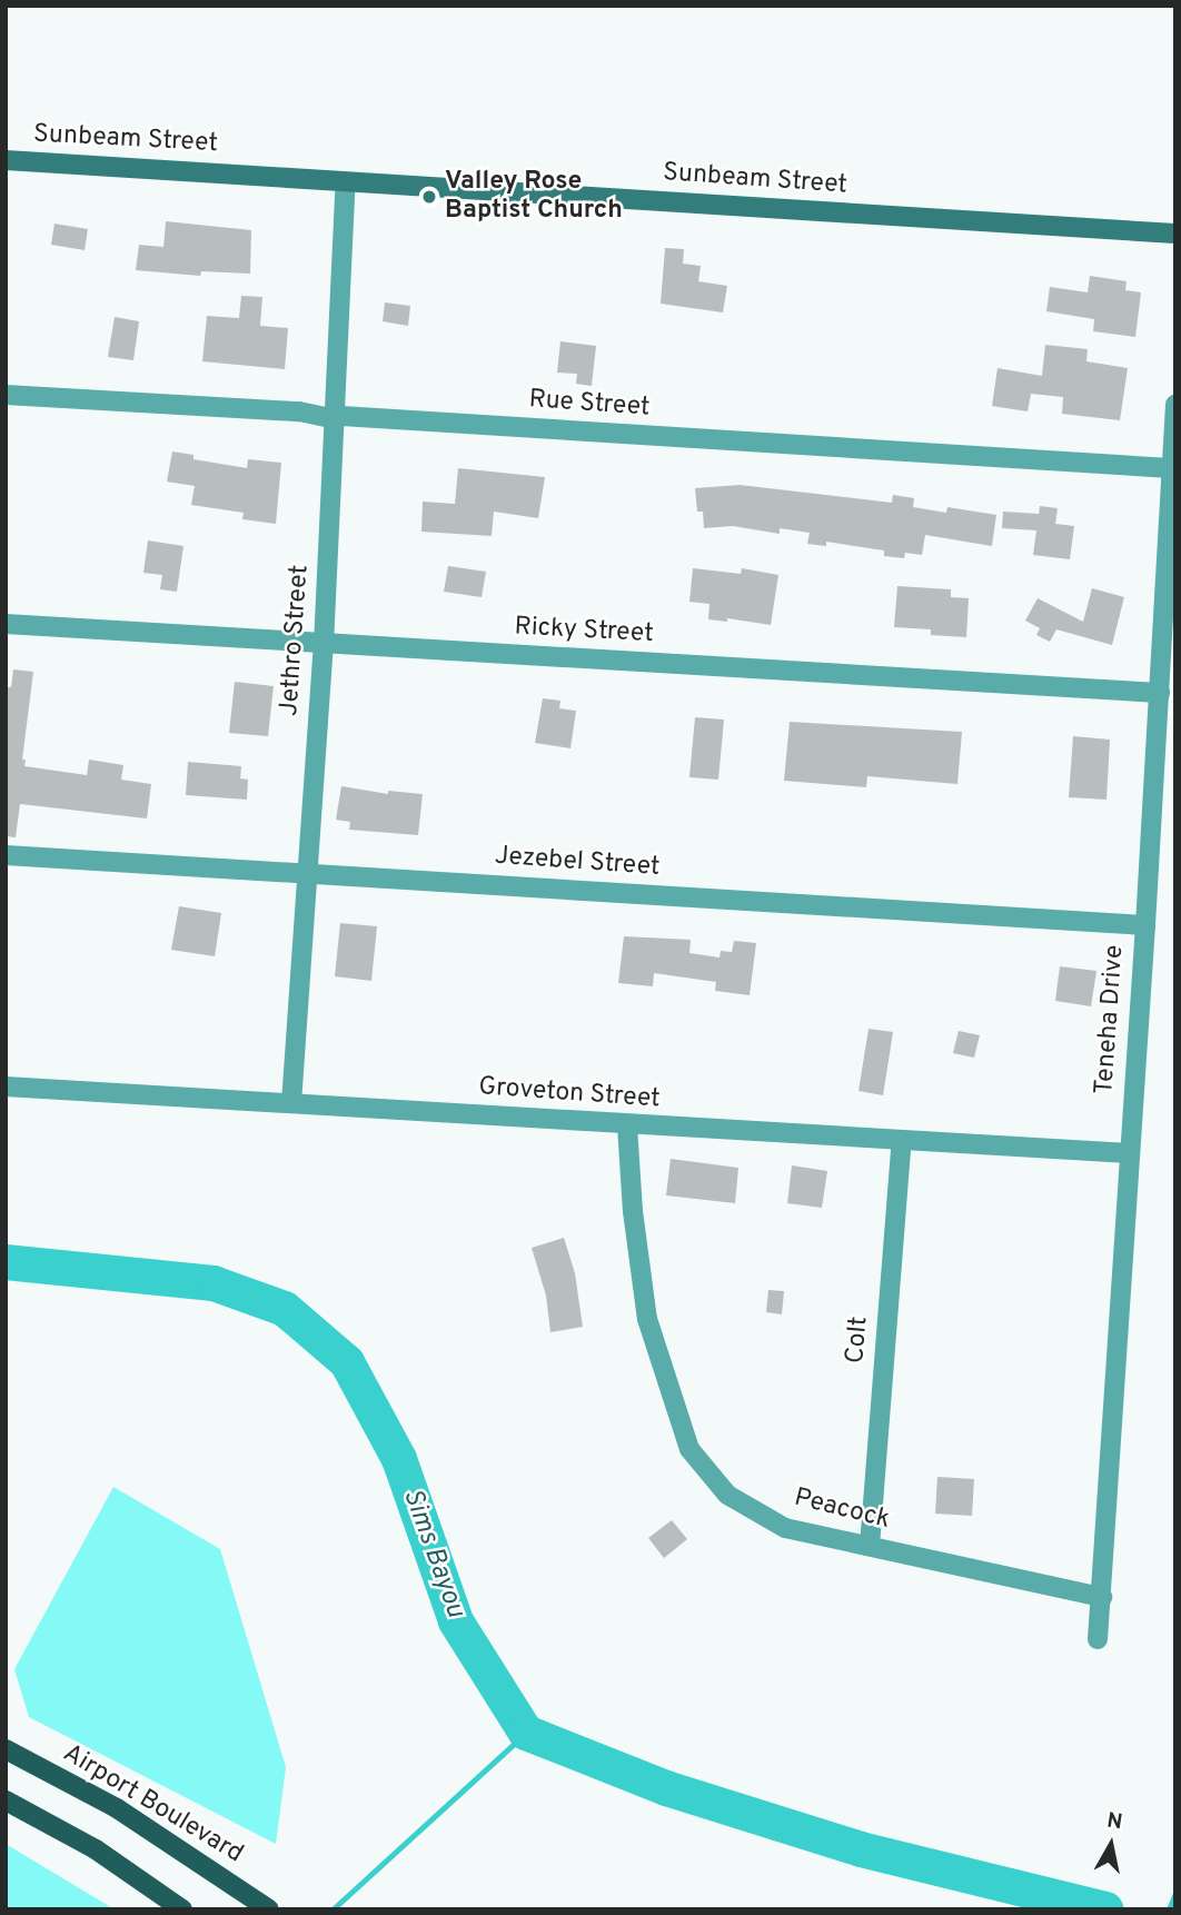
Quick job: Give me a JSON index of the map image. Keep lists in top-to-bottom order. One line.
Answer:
{"streets":{"main road":["Airport Boulevard"],"street":["Sunbeam Street","Rue Street","Ricky Street","Jethro Street","Jezebel Street","Teneha Drive","Groveton Street","Colt","Peacock"]},"crossings":[["Sunbeam Street","Jethro Street"],["Rue Street","Jethro Street"],["Rue Street","Teneha Drive"],["Ricky Street","Jethro Street"],["Ricky Street","Teneha Drive"],["Jethro Street","Jezebel Street"],["Jethro Street","Groveton Street"],["Jezebel Street","Teneha Drive"],["Teneha Drive","Groveton Street"],["Teneha Drive","Peacock"],["Groveton Street","Colt"],["Groveton Street","Peacock"],["Colt","Peacock"]],"water":["Sims Bayou"],"places":["Valley Rose Baptist Church"],"north":"top"}
